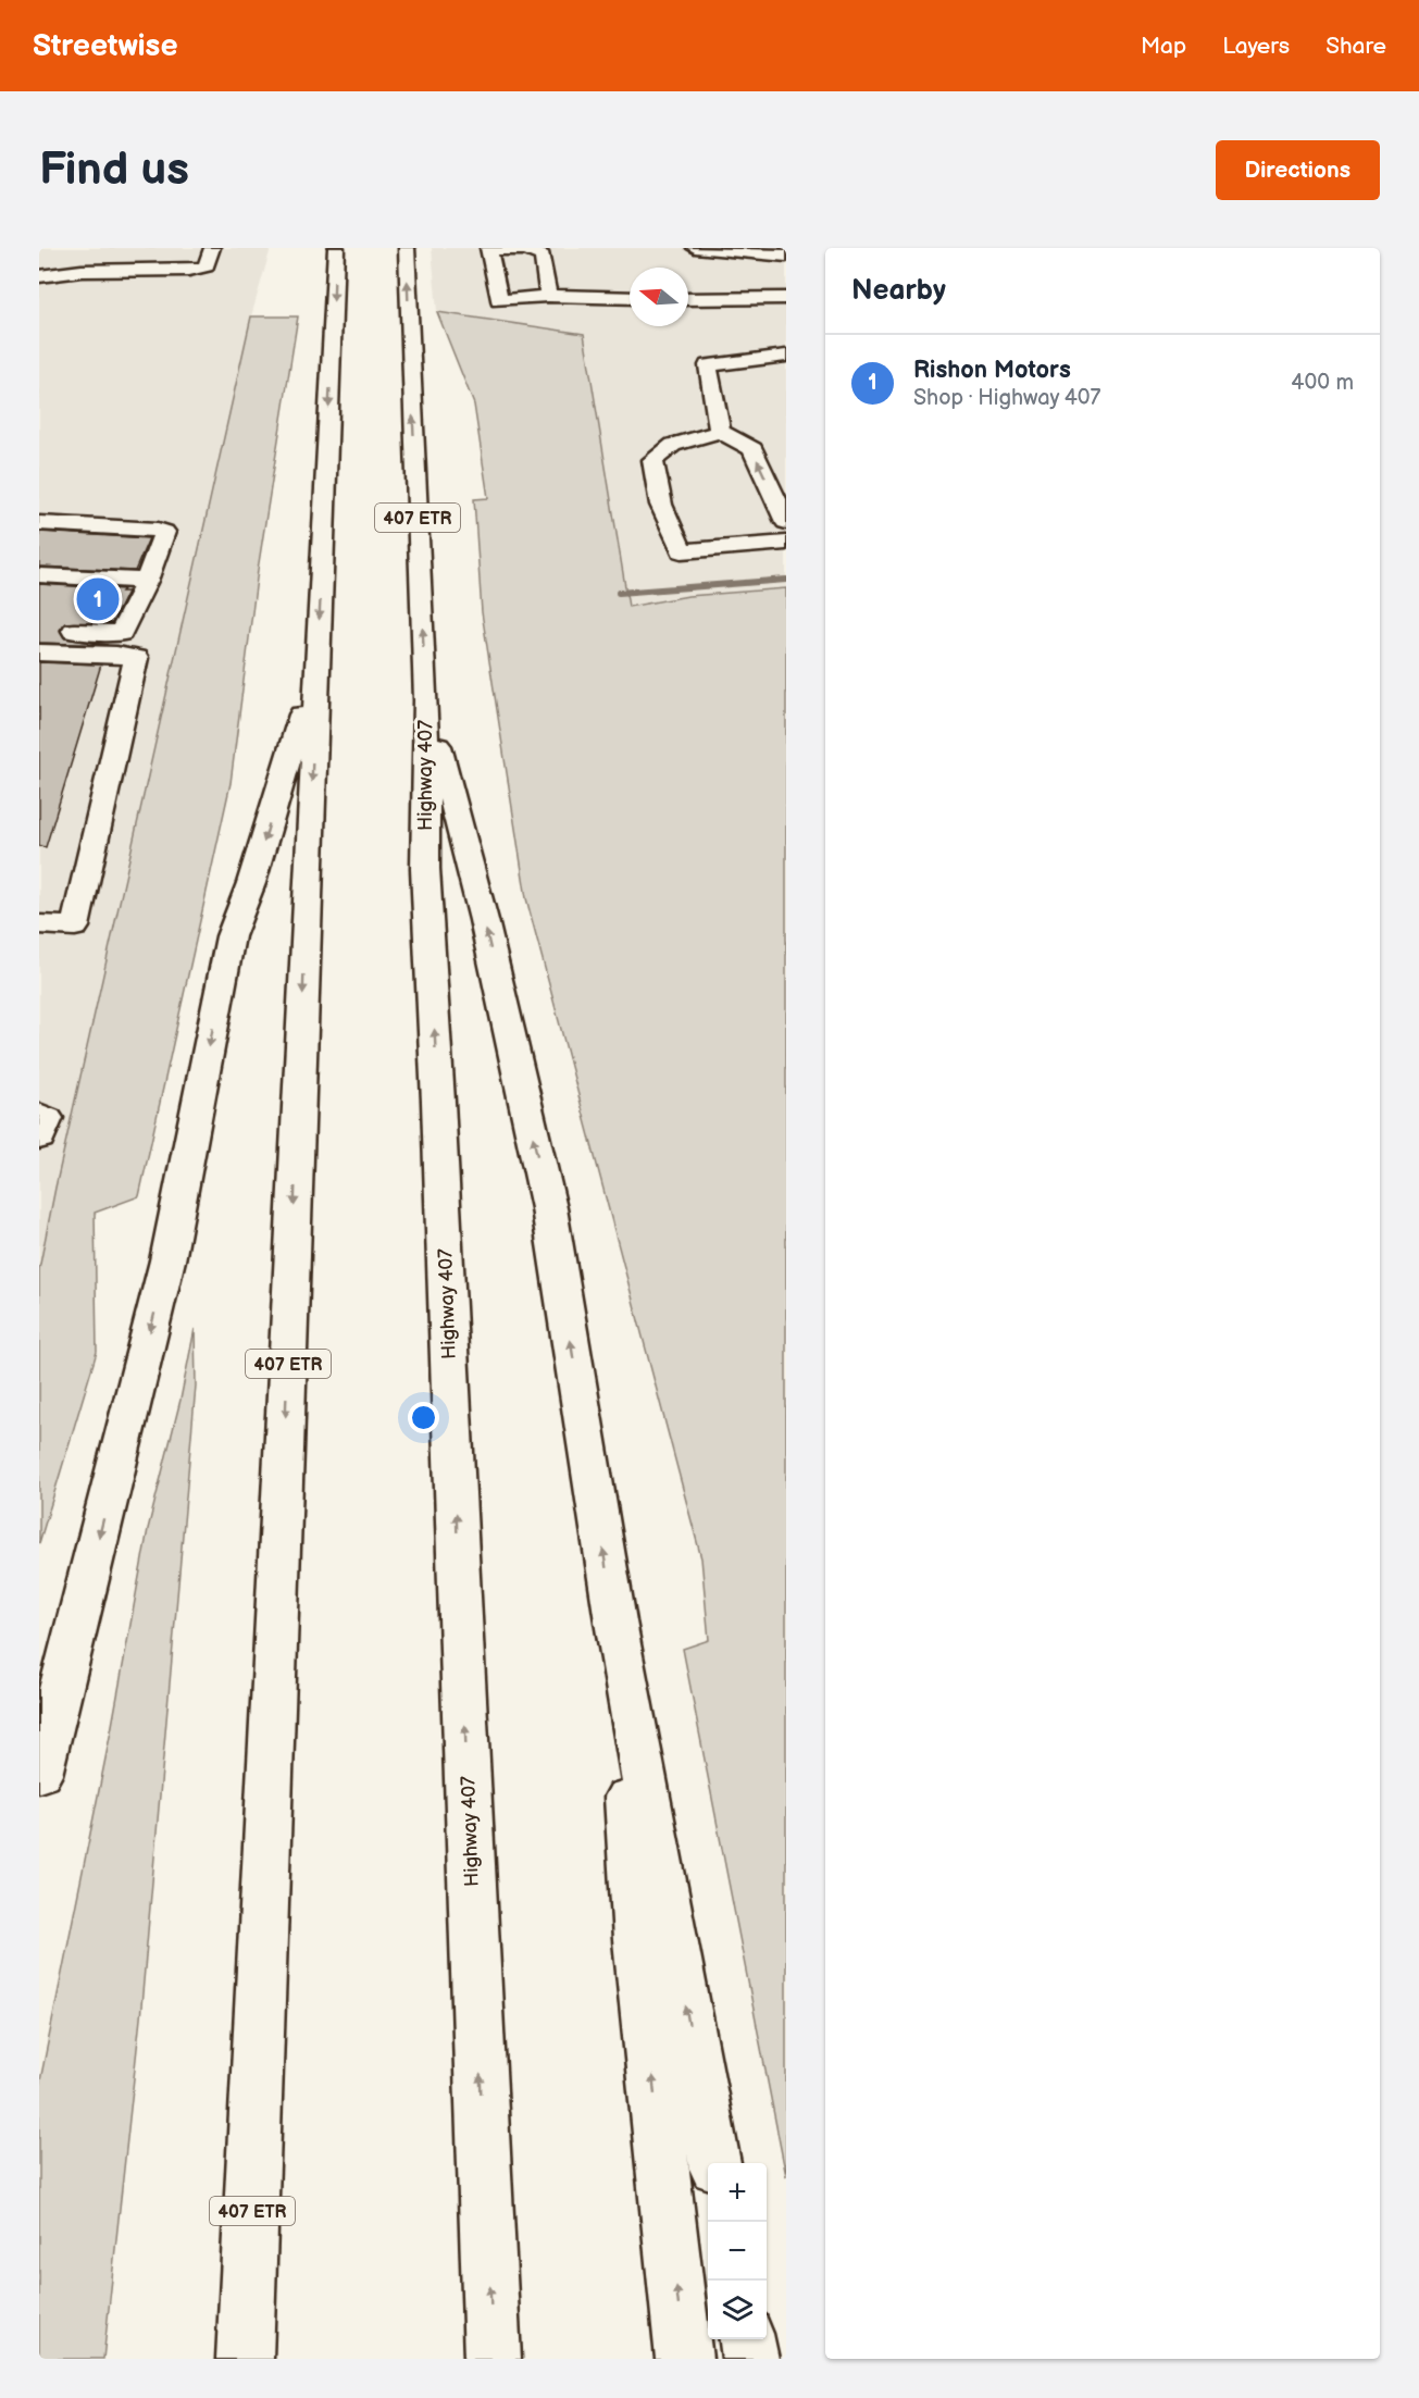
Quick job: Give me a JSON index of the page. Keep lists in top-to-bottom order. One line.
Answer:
{"streets":{"main road":["407 ETR","Highway 407"]},"north":"left","page":{"header":"Streetwise","nav":["Map","Layers","Share"],"buttons":"Directions","title":"Find us","heading":"Nearby","list":[{"mark":"1","name":"Rishon Motors","note":"Shop · Highway 407","value":"400 m"}],"pins":"1","map_buttons":["+","−"]}}
